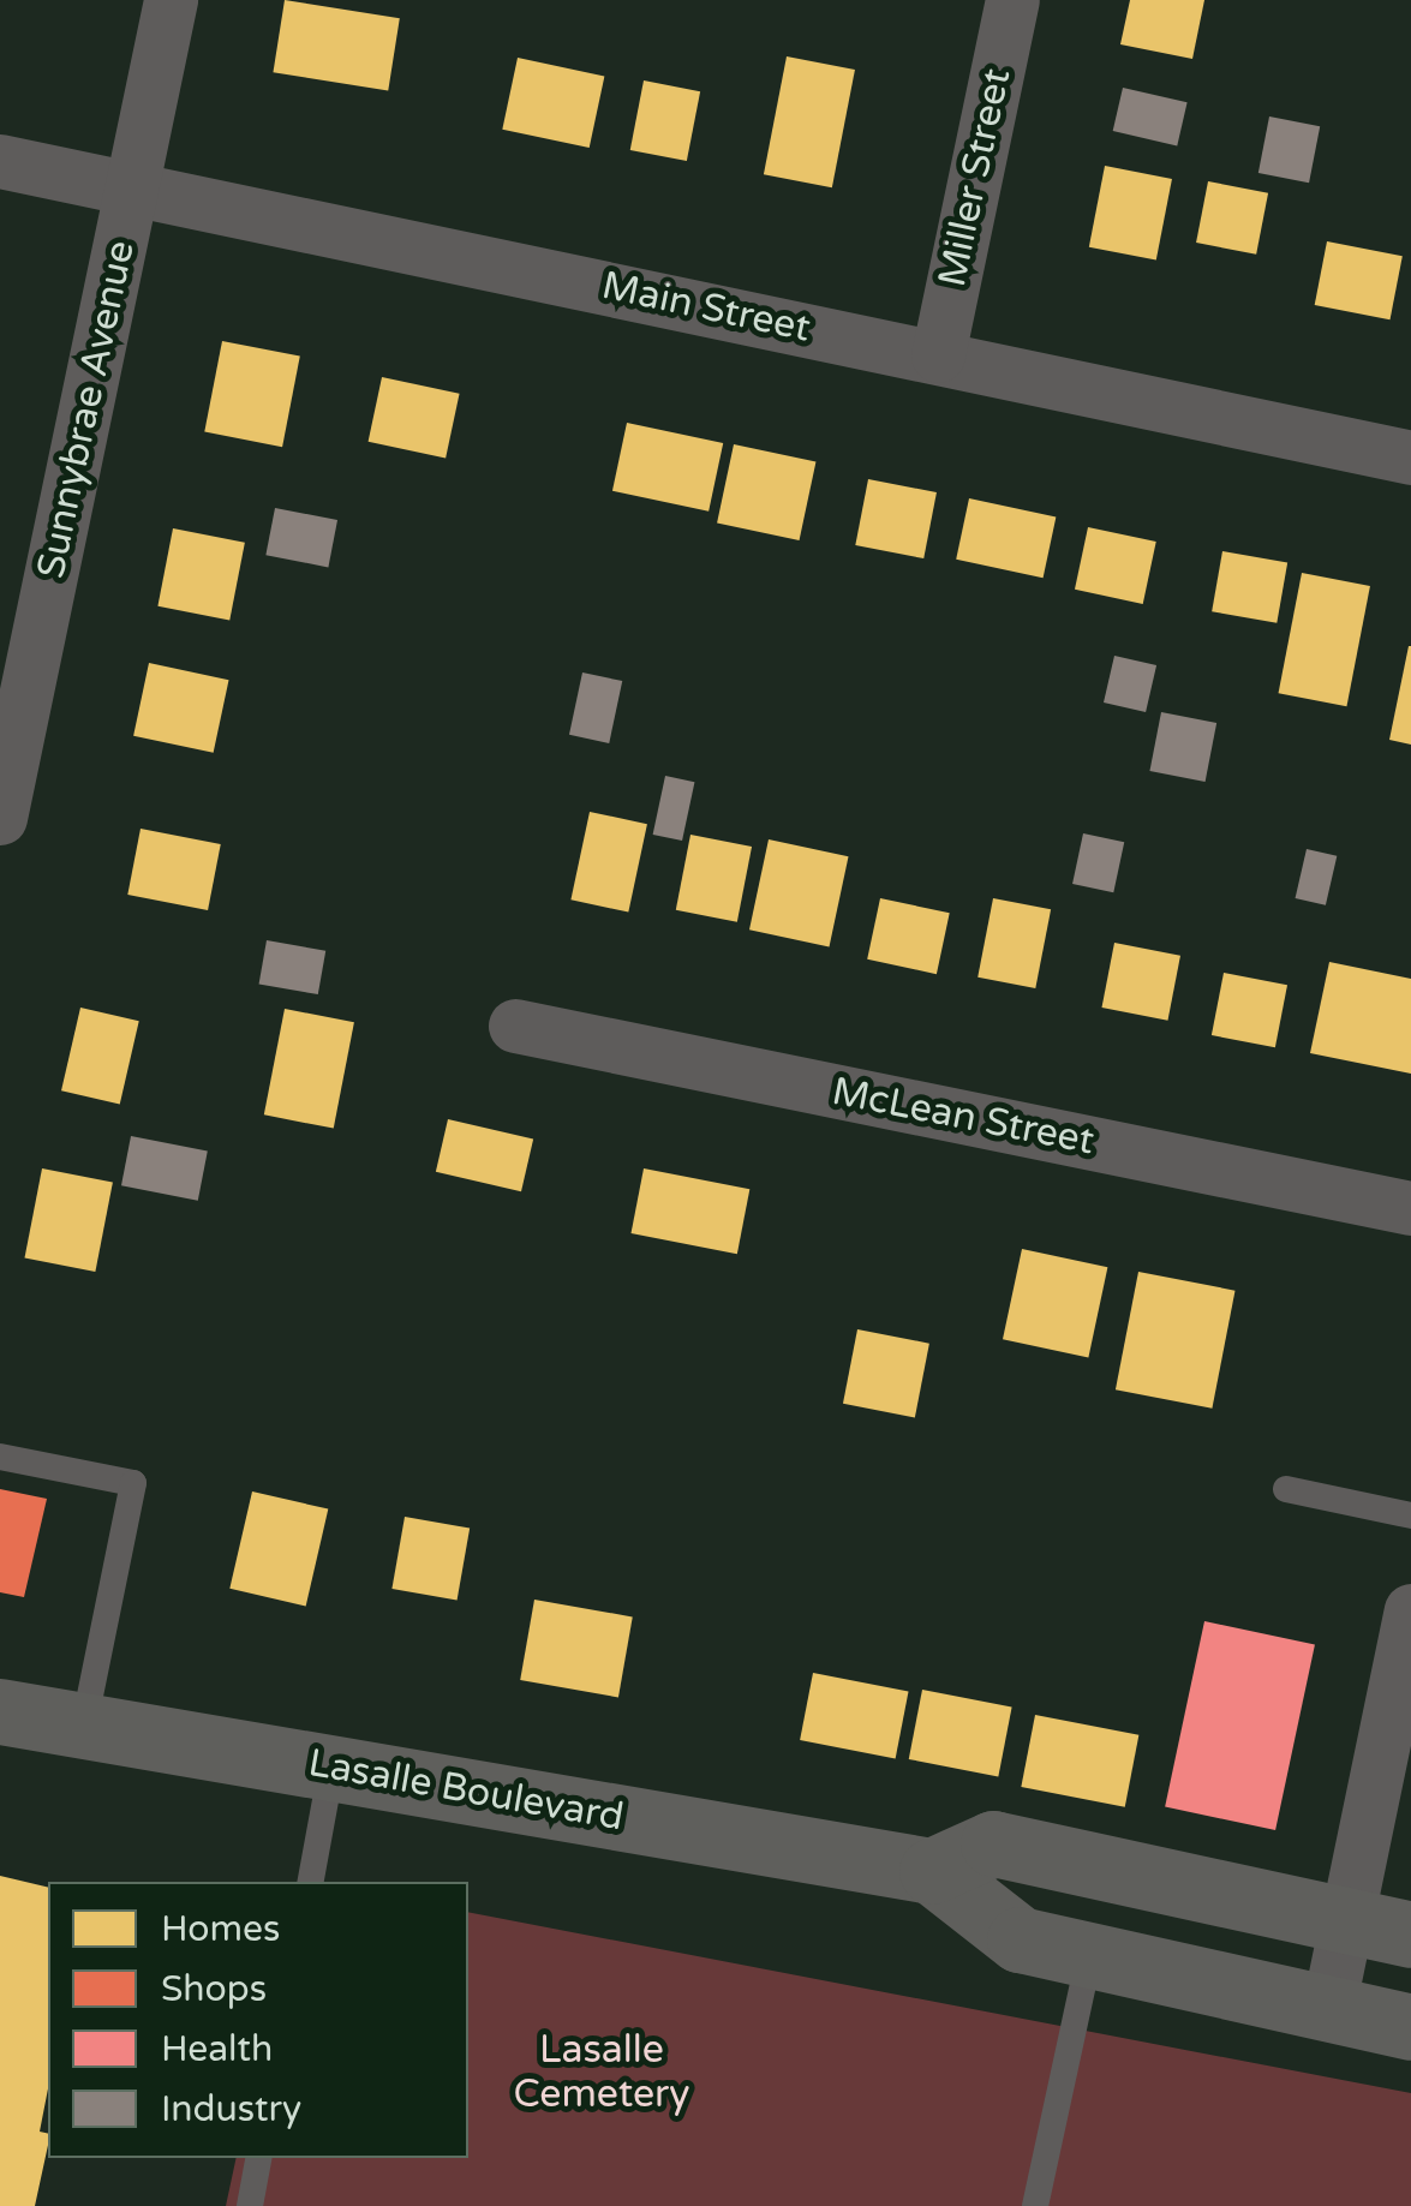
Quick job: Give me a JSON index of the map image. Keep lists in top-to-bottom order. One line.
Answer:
{"streets":{"main road":["Lasalle Boulevard"],"street":["Miller Street","Main Street","Sunnybrae Avenue","McLean Street"]},"crossings":[["Miller Street","Main Street"],["Main Street","Sunnybrae Avenue"]],"parks":["Lasalle Cemetery"],"legend":["Homes","Shops","Health","Industry"]}
